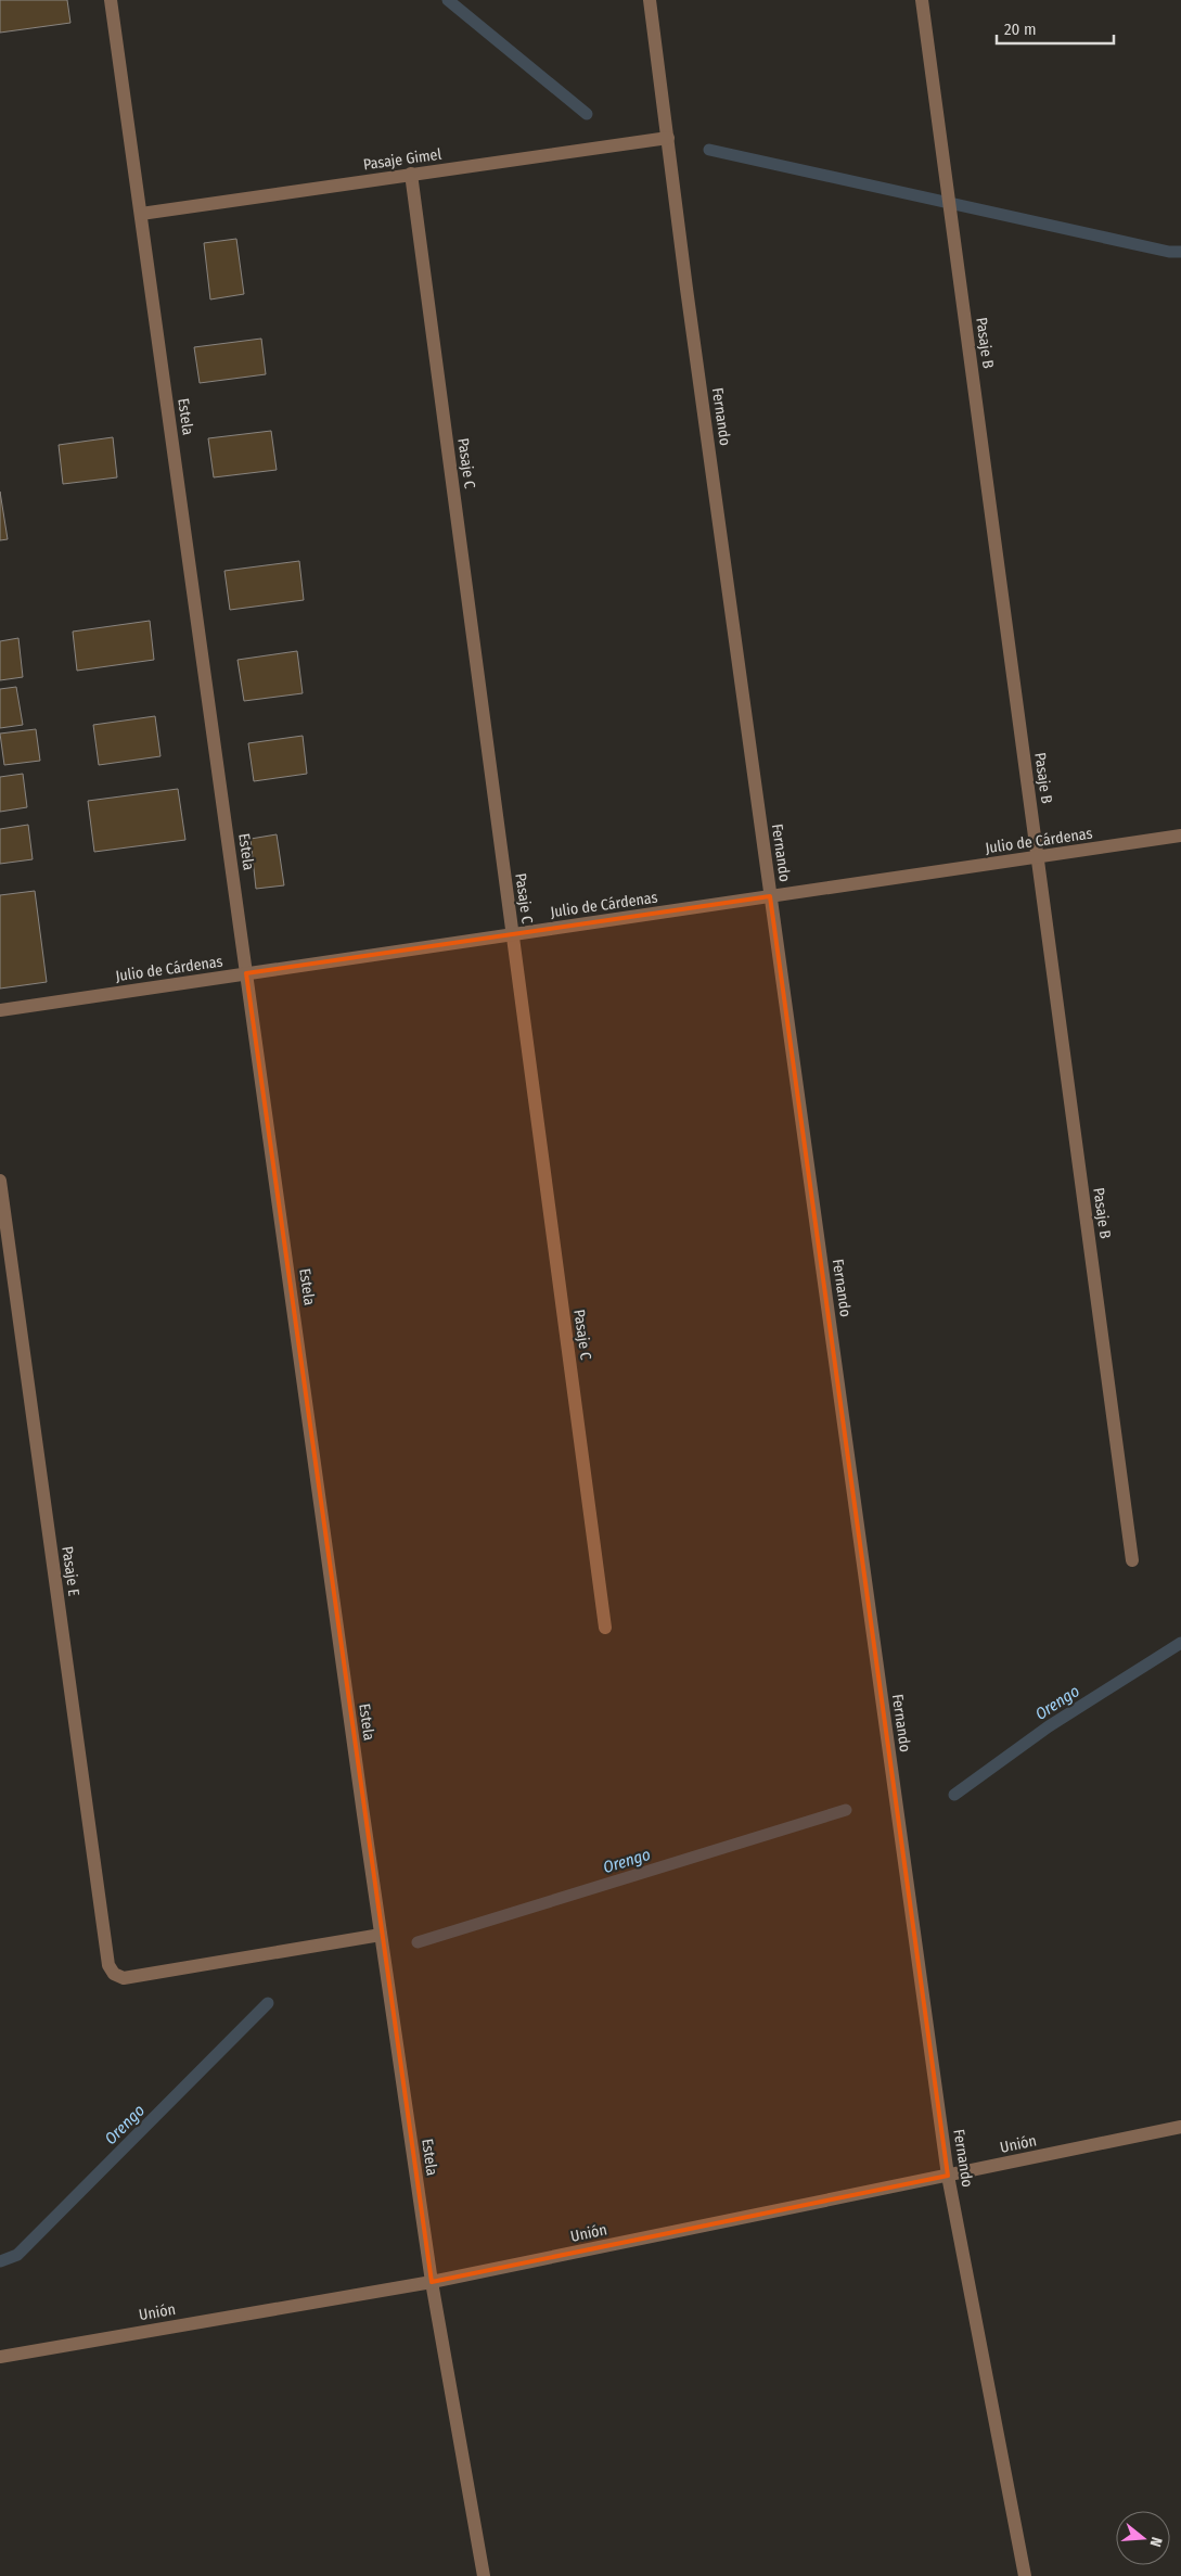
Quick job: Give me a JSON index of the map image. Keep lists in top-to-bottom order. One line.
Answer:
{"streets":{"street":["Pasaje Gimel","Pasaje B","Estela","Fernando","Pasaje C","Julio de Cárdenas","Pasaje E","Unión"]},"crossings":[["Pasaje Gimel","Estela"],["Pasaje Gimel","Fernando"],["Pasaje Gimel","Pasaje C"],["Pasaje B","Julio de Cárdenas"],["Estela","Julio de Cárdenas"],["Estela","Pasaje E"],["Estela","Unión"],["Fernando","Julio de Cárdenas"],["Fernando","Unión"],["Pasaje C","Julio de Cárdenas"]],"water":["Orengo"],"scale_bar":"20 m","north":"right"}
